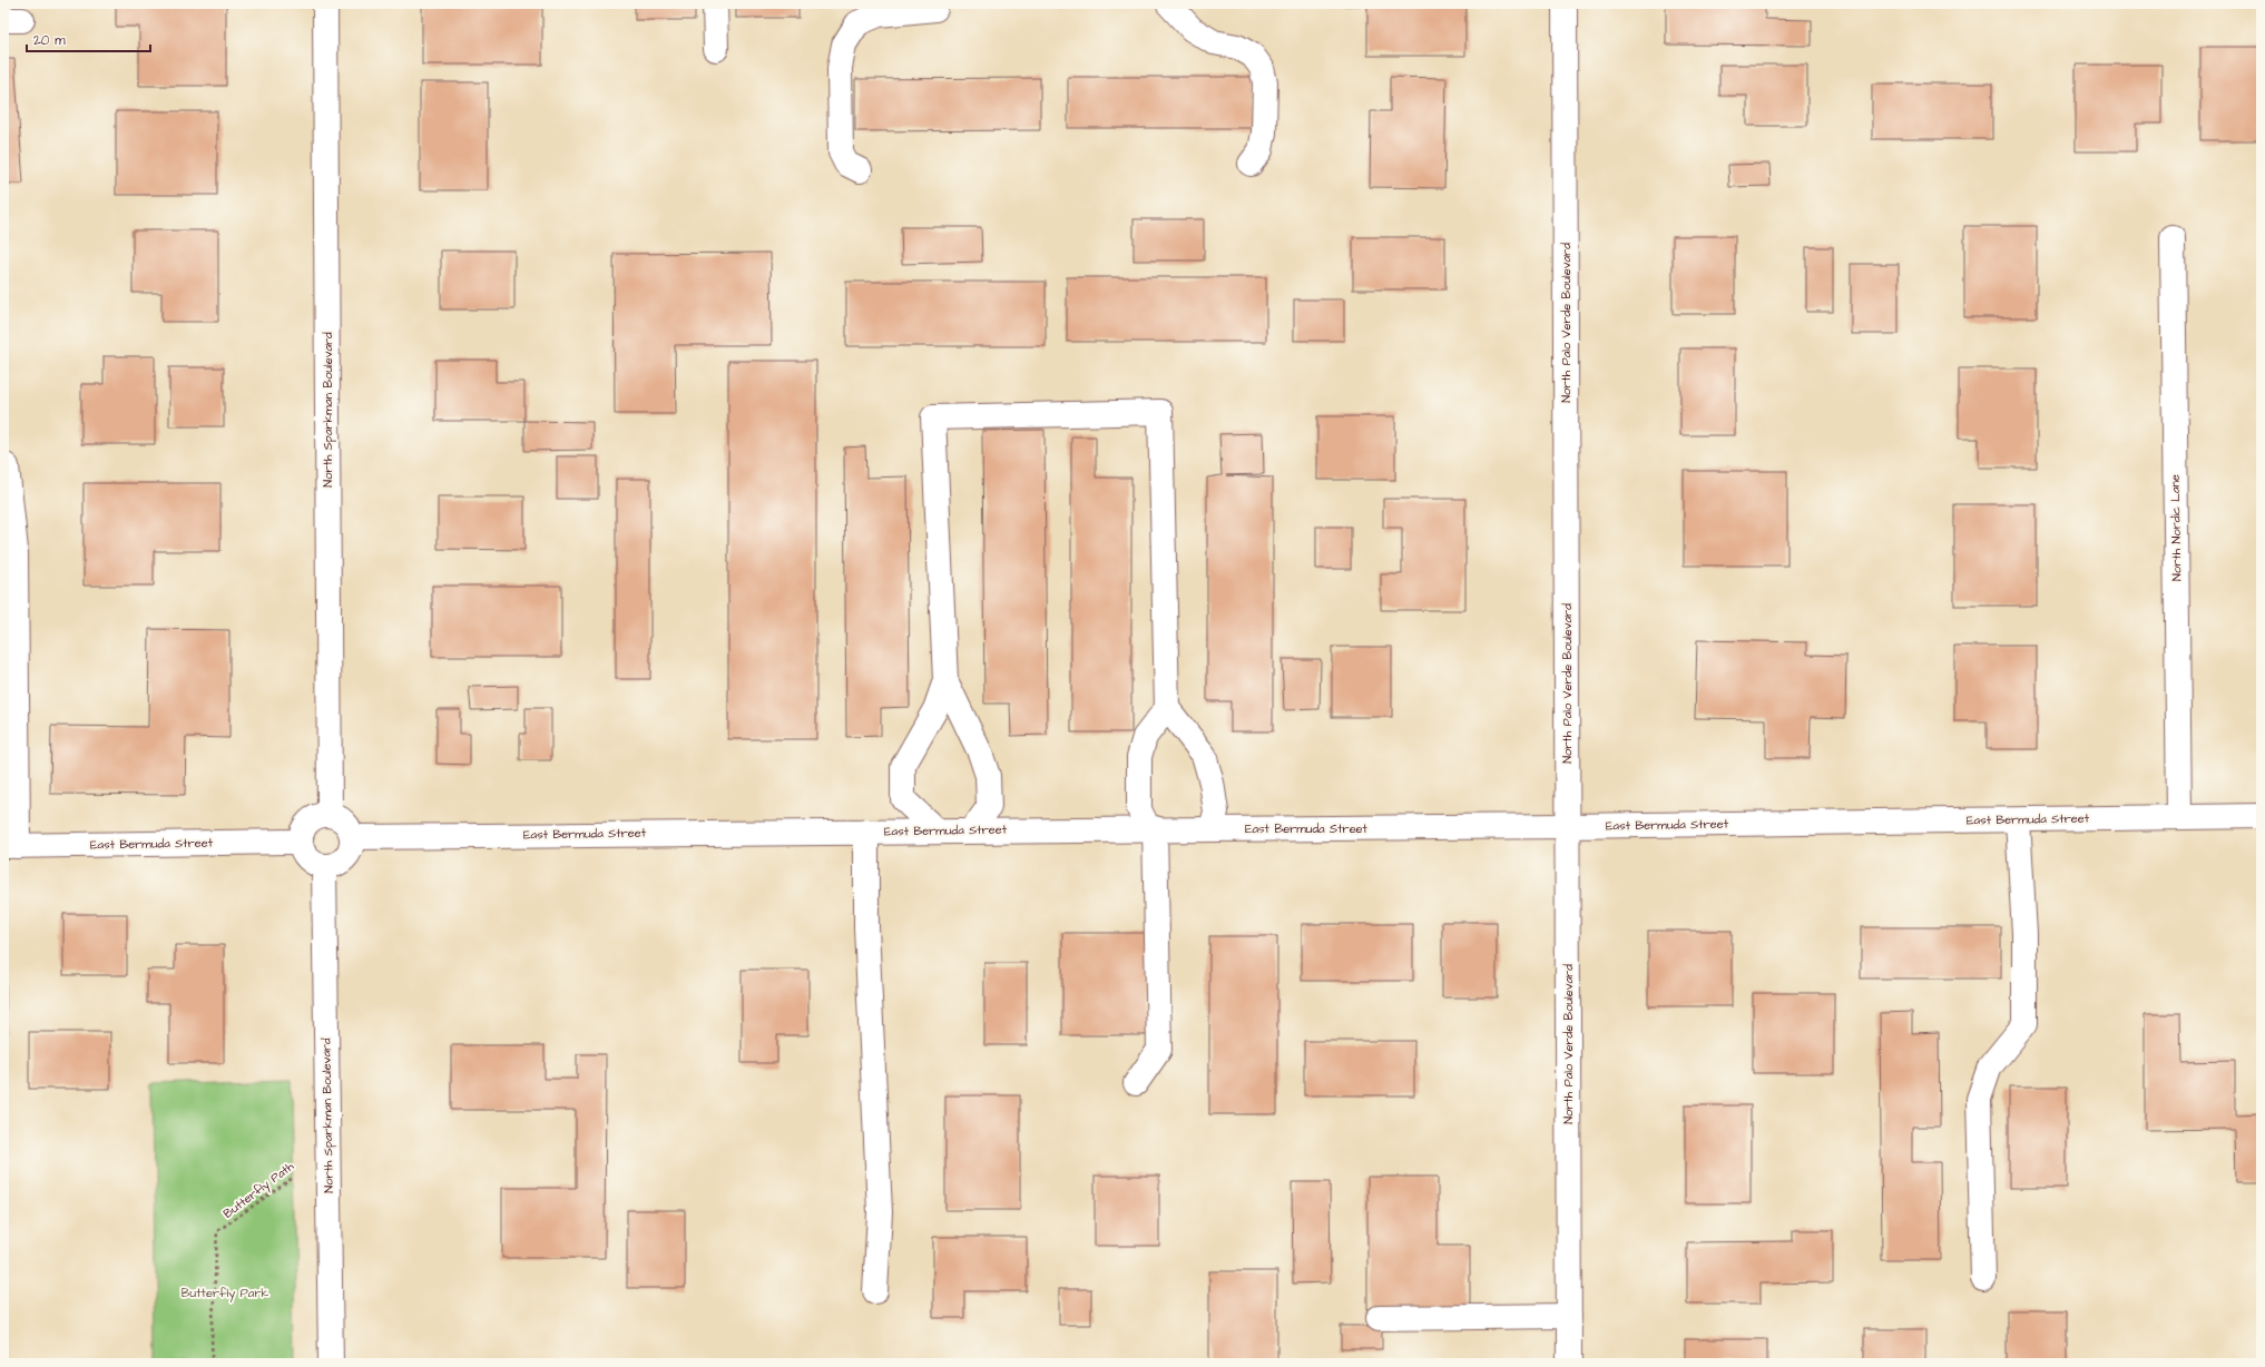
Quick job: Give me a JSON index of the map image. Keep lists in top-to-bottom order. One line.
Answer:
{"streets":{"street":["North Palo Verde Boulevard","North Sparkman Boulevard","North Nordic Lane","East Bermuda Street"],"path":["Butterfly Path"]},"crossings":[["North Palo Verde Boulevard","East Bermuda Street"],["North Sparkman Boulevard","East Bermuda Street"],["North Sparkman Boulevard","Butterfly Path"],["North Nordic Lane","East Bermuda Street"]],"parks":["Butterfly Park"],"scale_bar":"20 m"}
